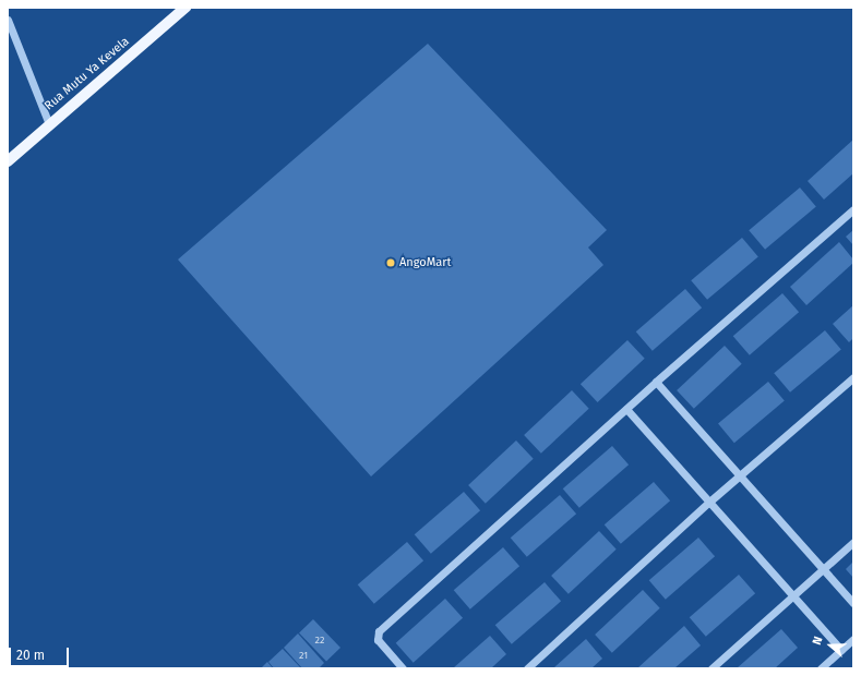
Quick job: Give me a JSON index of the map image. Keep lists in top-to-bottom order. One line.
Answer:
{"streets":{"main road":["Rua Mutu Ya Kevela"]},"places":["AngoMart"],"house_numbers":["22","21"],"scale_bar":"20 m","north":"left"}
